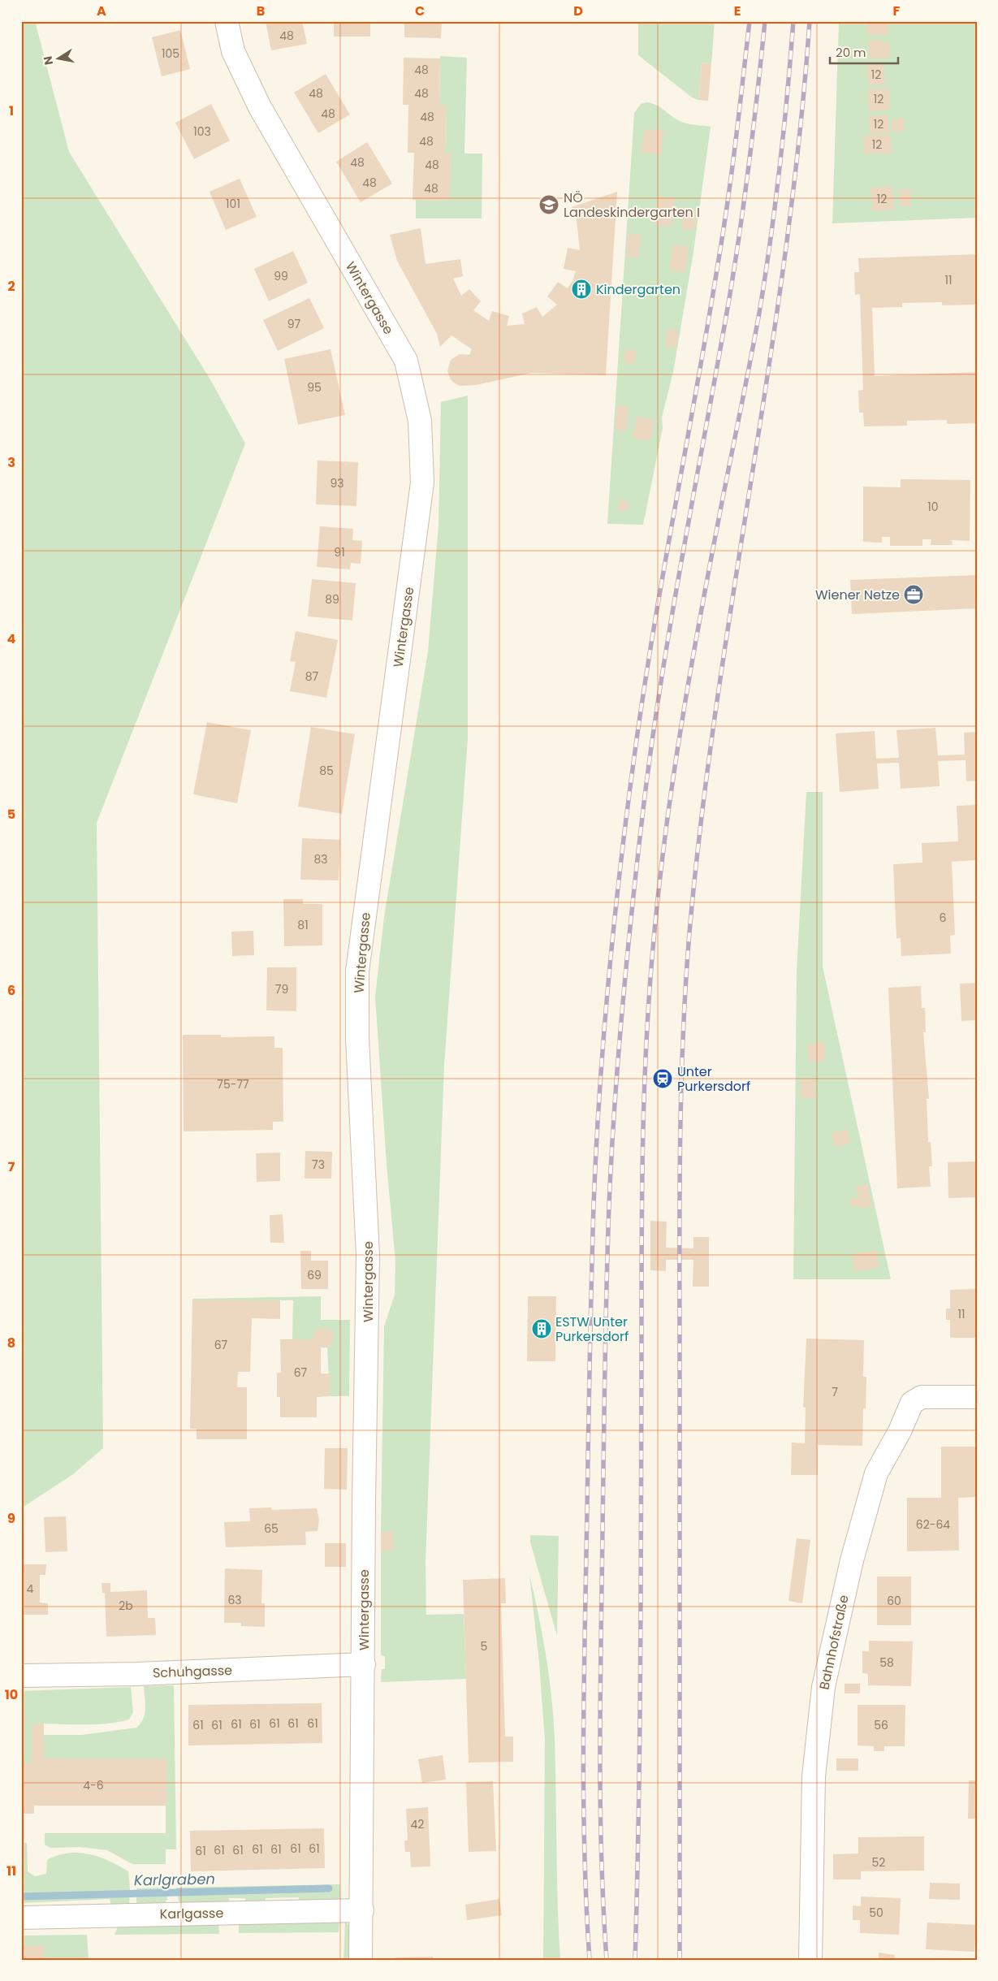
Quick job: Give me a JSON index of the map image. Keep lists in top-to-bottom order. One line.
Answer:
{"streets":{"street":["Wintergasse","Bahnhofstraße","Schuhgasse","Karlgasse"]},"crossings":[["Wintergasse","Schuhgasse"],["Wintergasse","Karlgasse"]],"water":["Karlgraben"],"places":{"school or university":["NÖ Landeskindergarten I"],"building":["Kindergarten","ESTW Unter Purkersdorf"],"office":["Wiener Netze"],"station":["Unter Purkersdorf"]},"house_numbers":["48","105","48","12","48","48","12","48","48","12","103","48","12","48","48","48","48","12","101","99","11","97","95","93","10","91","89","87","85","83","6","81","79","75-77","73","69","11","67","67","7","62-64","65","4","63","60","2b","5","58","61","61","61","61","61","61","61","56","4-6","42","61","61","61","61","61","61","61","52","50"],"scale_bar":"20 m","north":"left","grid":{"columns":["A","B","C","D","E","F"],"rows":["1","2","3","4","5","6","7","8","9","10","11"]}}
